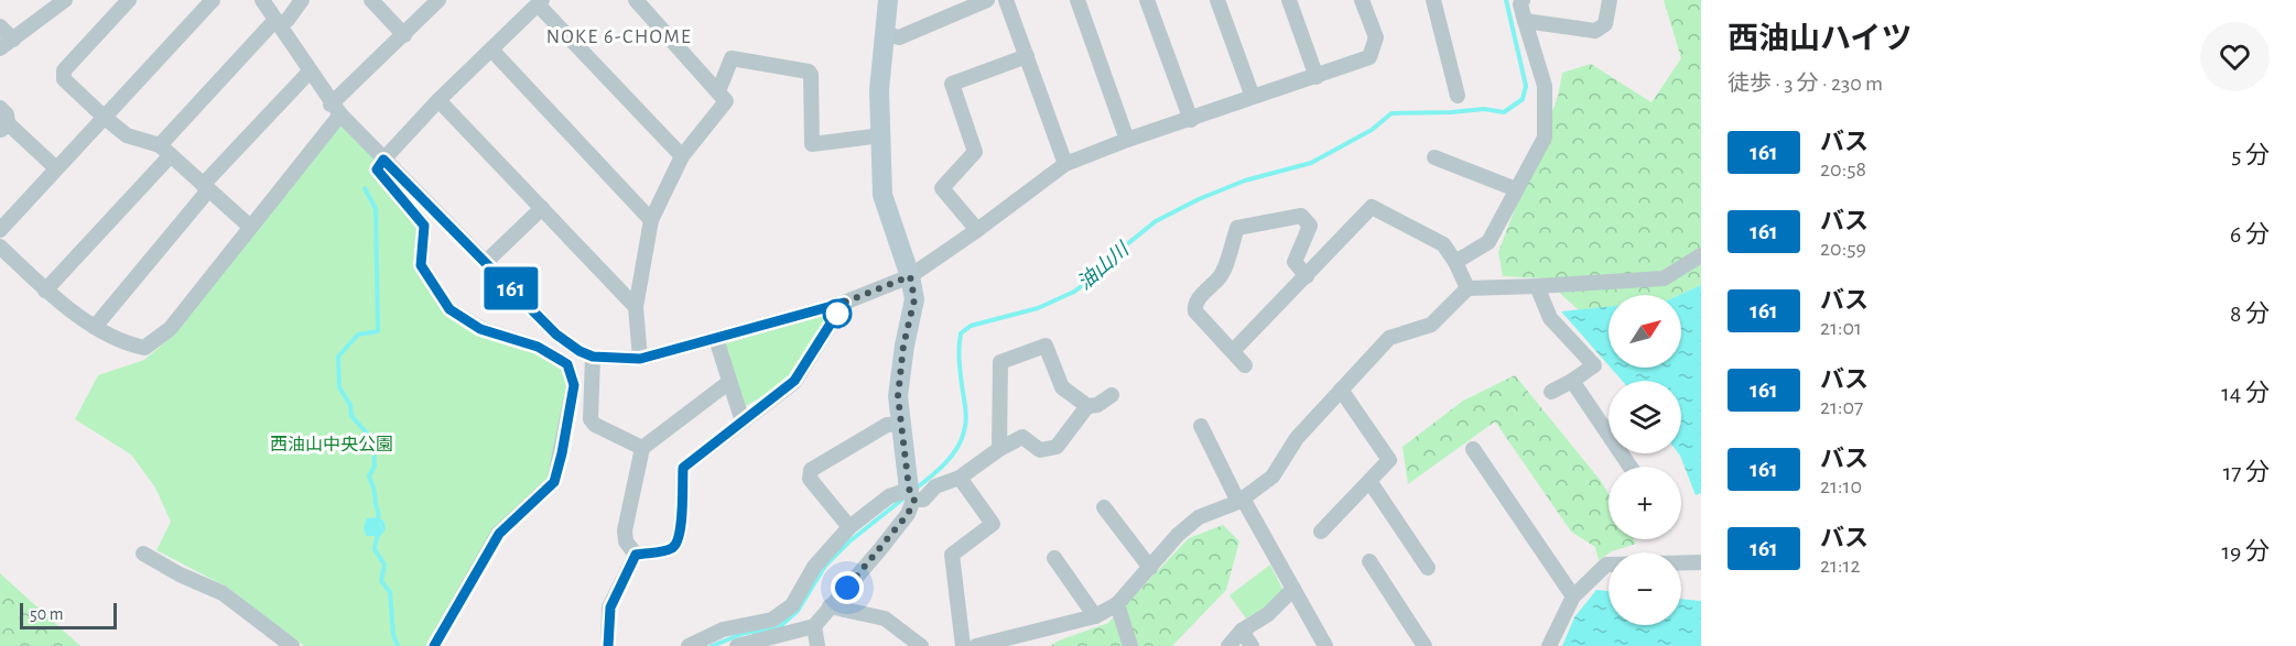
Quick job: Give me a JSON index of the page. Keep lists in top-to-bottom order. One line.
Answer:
{"districts":["NOKE 6-CHOME"],"water":["油山川"],"parks":["西油山中央公園"],"lines":["bus line 161"],"scale_bar":"50 m","north":"top right","page":{"on_map":"161","heading":["西油山ハイツ","徒歩 · 3 分 · 230 m"],"list":[{"mark":"161","name":"バス","note":"20:58","value":"5 分"},{"mark":"161","name":"バス","note":"20:59","value":"6 分"},{"mark":"161","name":"バス","note":"21:01","value":"8 分"},{"mark":"161","name":"バス","note":"21:07","value":"14 分"},{"mark":"161","name":"バス","note":"21:10","value":"17 分"},{"mark":"161","name":"バス","note":"21:12","value":"19 分"}],"map_buttons":["+","−"],"scale":"50 m"}}
